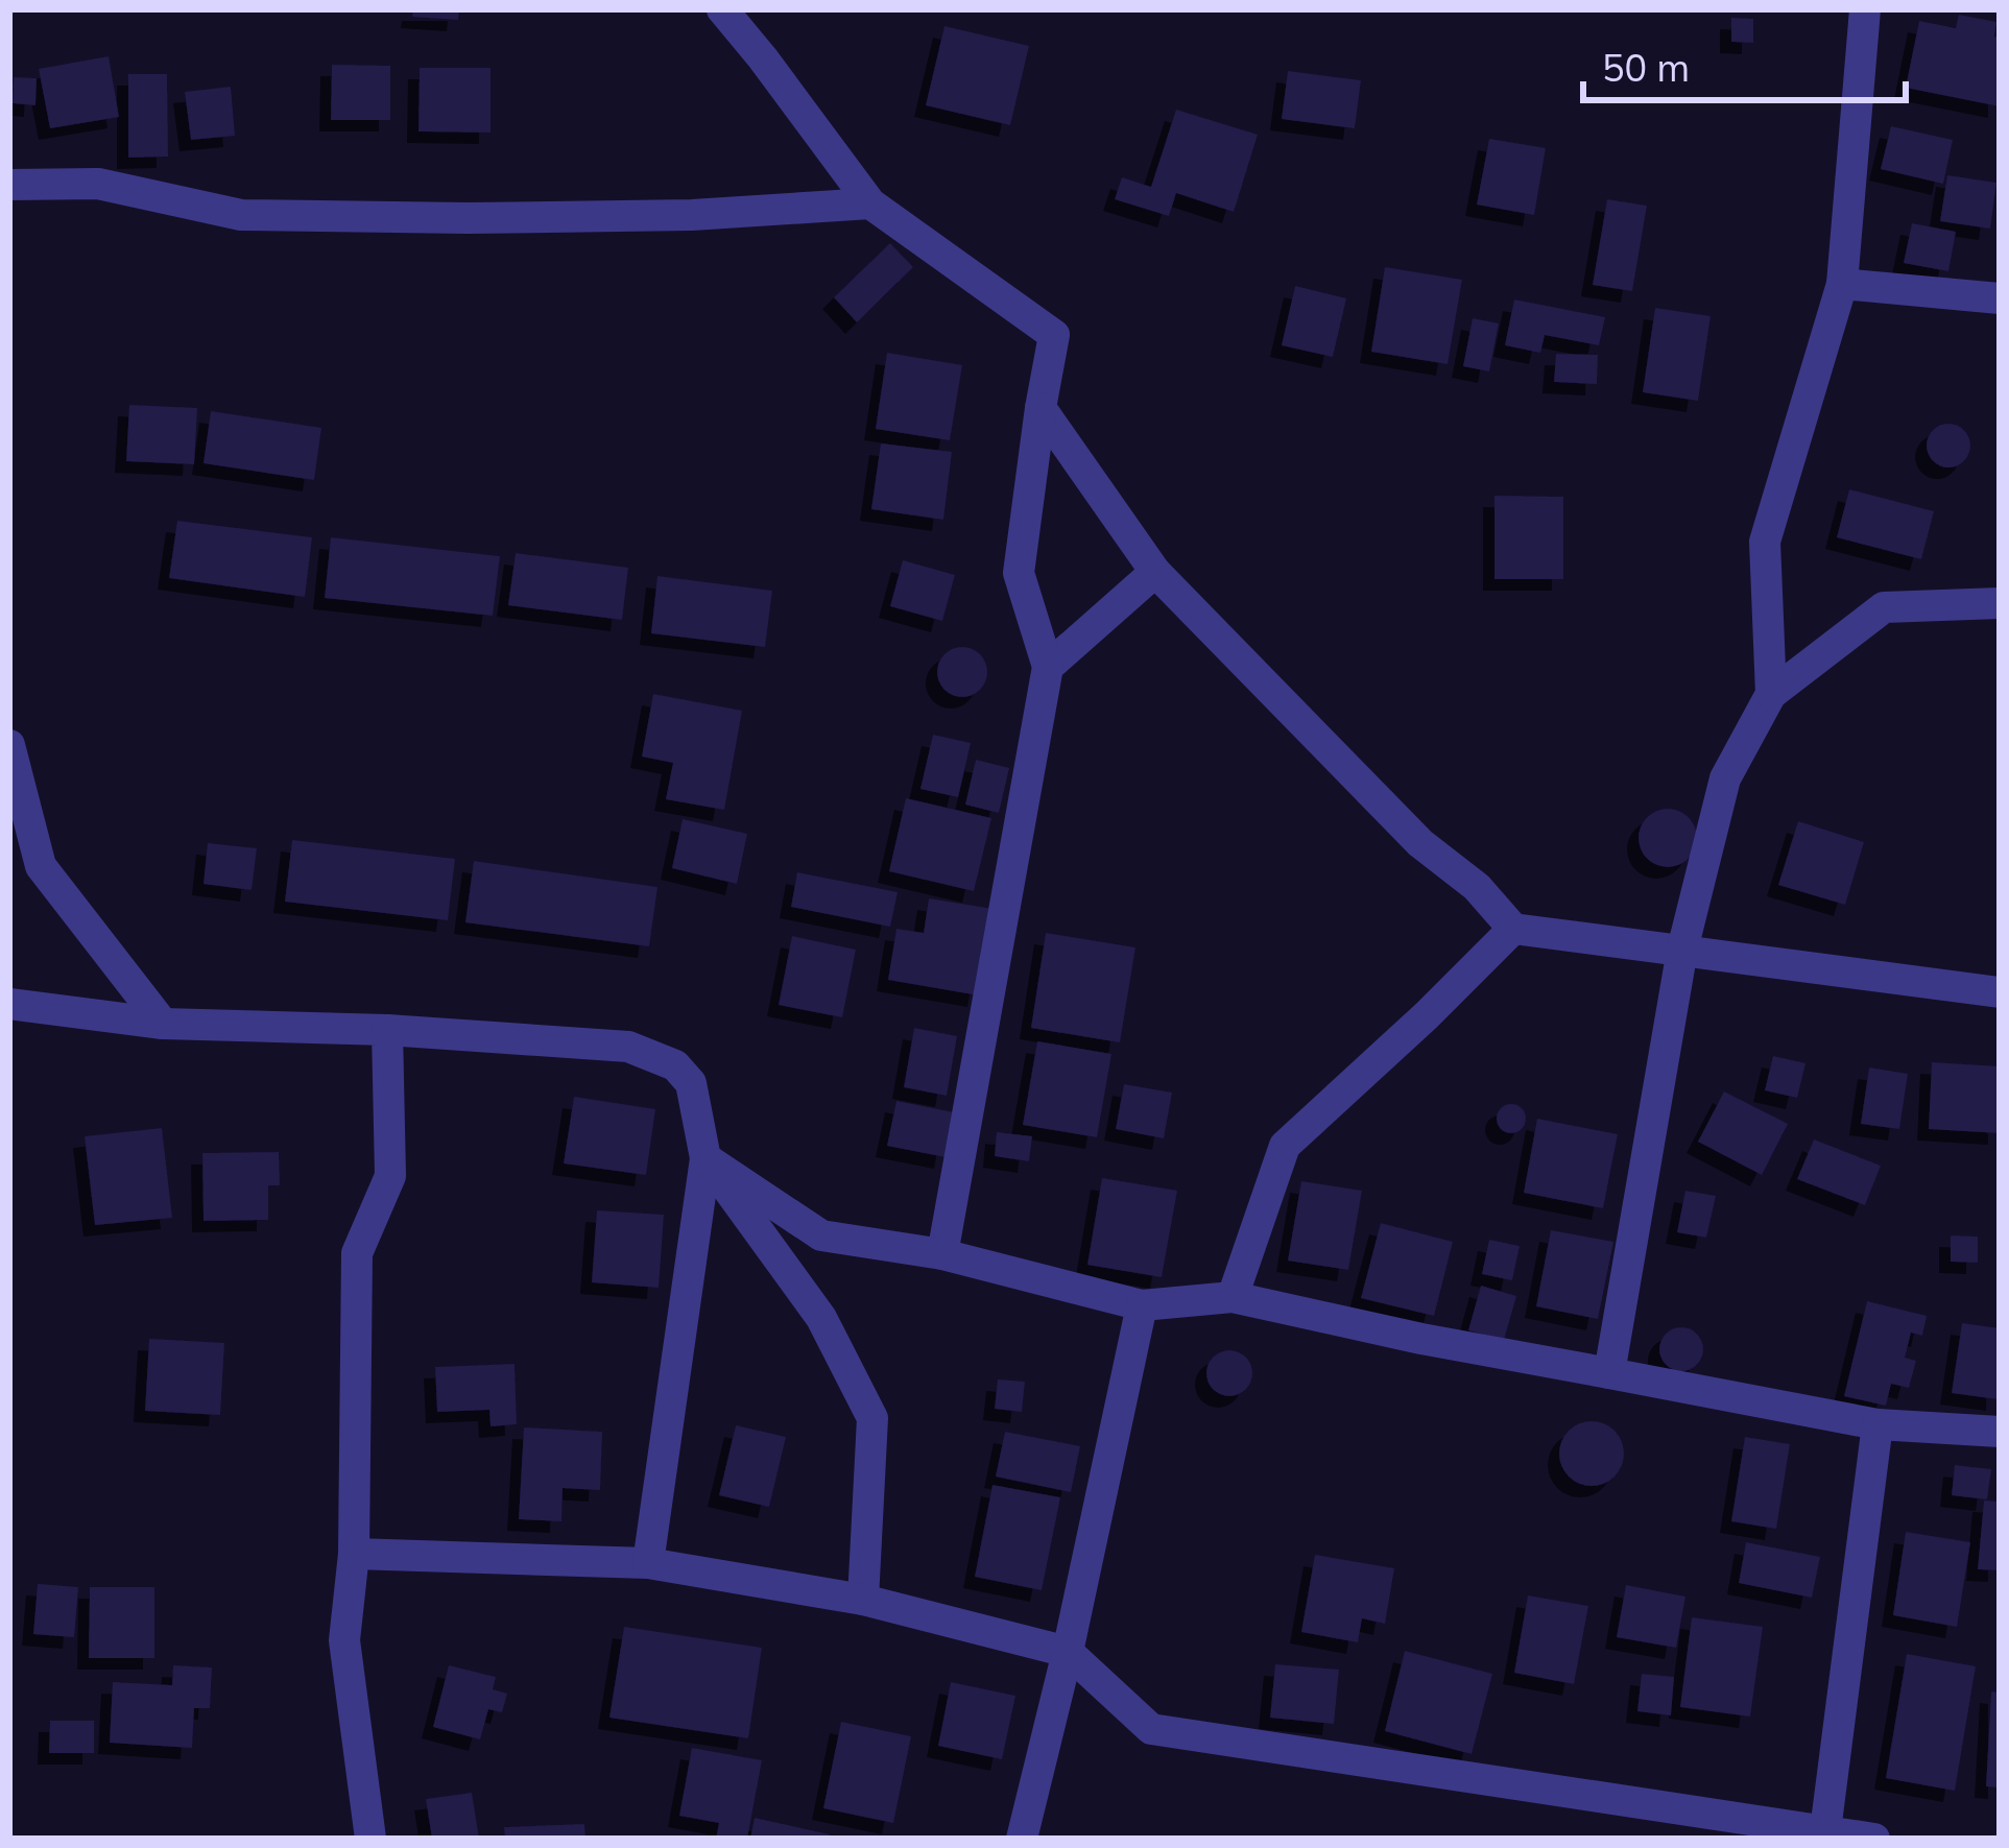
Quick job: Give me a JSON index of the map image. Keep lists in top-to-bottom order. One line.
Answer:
{"scale_bar":"50 m"}
